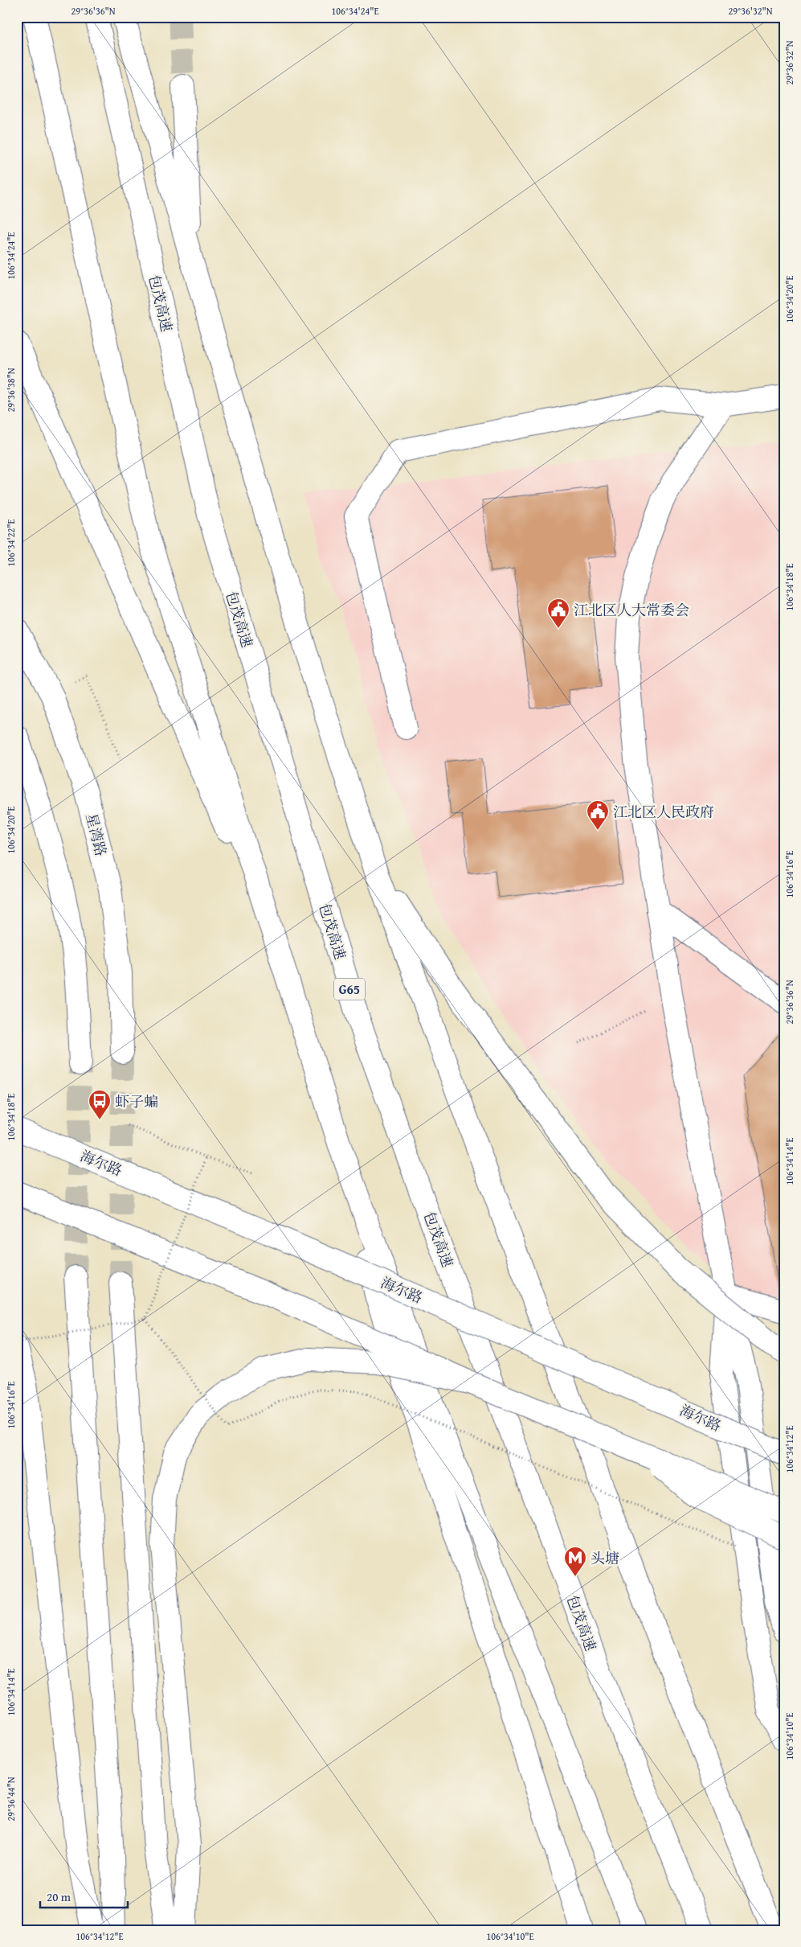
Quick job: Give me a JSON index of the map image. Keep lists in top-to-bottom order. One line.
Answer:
{"streets":{"main road":["包茂高速","星湾路","G65","海尔路"]},"places":{"public building":["江北区人大常委会","江北区人民政府"],"bus stop":["虾子蝙"],"metro station":["头塘"]},"scale_bar":"20 m","coordinates":["29°36'36\"N","106°34'24\"E","29°36'32\"N","106°34'20\"E","29°36'38\"N","106°34'22\"E","106°34'18\"E","106°34'16\"E","106°34'14\"E","106°34'12\"E","106°34'10\"E","29°36'44\"N"]}
